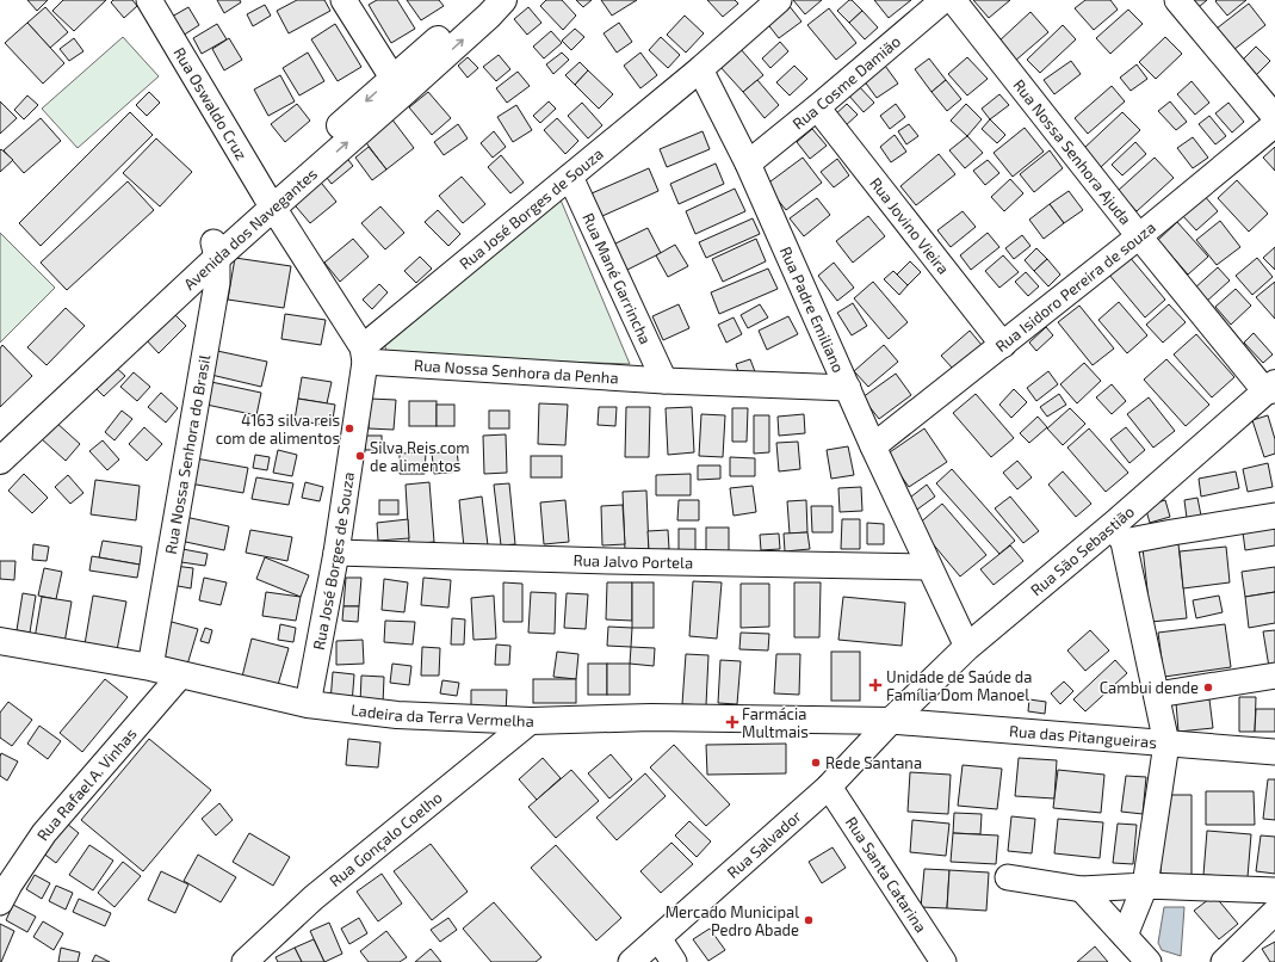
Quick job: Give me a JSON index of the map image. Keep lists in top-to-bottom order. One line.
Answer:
{"streets":{"main road":["Avenida dos Navegantes","Rua São Sebastião","Ladeira da Terra Vermelha"],"street":["Rua Cosme Damião","Rua Oswaldo Cruz","Rua Nossa Senhora Ajuda","Rua José Borges de Souza","Rua Jovino Vieira","Rua Mané Garrincha","Rua Isidoro Pereira de souza","Rua Padre Emiliano","Rua Nossa Senhora da Penha","Rua Nossa Senhora do Brasil","Rua Jalvo Portela","Rua das Pitangueiras","Rua Rafael A. Vinhas","Rua Gonçalo Coelho","Rua Salvador","Rua Santa Catarina"]},"crossings":[["Rua Cosme Damião","Rua Jovino Vieira"],["Rua Cosme Damião","Rua Padre Emiliano"],["Rua Oswaldo Cruz","Avenida dos Navegantes"],["Rua Nossa Senhora Ajuda","Rua Isidoro Pereira de souza"],["Rua Nossa Senhora Ajuda","Rua São Sebastião"],["Rua José Borges de Souza","Rua Mané Garrincha"],["Rua José Borges de Souza","Rua Padre Emiliano"],["Rua José Borges de Souza","Rua Nossa Senhora da Penha"],["Rua José Borges de Souza","Rua Jalvo Portela"],["Rua José Borges de Souza","Ladeira da Terra Vermelha"],["Rua Jovino Vieira","Rua Isidoro Pereira de souza"],["Avenida dos Navegantes","Rua Nossa Senhora do Brasil"],["Rua Mané Garrincha","Rua Nossa Senhora da Penha"],["Rua Isidoro Pereira de souza","Rua Padre Emiliano"],["Rua Padre Emiliano","Rua Nossa Senhora da Penha"],["Rua Padre Emiliano","Rua São Sebastião"],["Rua Padre Emiliano","Rua Jalvo Portela"],["Rua Nossa Senhora do Brasil","Ladeira da Terra Vermelha"],["Rua São Sebastião","Ladeira da Terra Vermelha"],["Rua São Sebastião","Rua das Pitangueiras"],["Rua São Sebastião","Rua Salvador"],["Ladeira da Terra Vermelha","Rua das Pitangueiras"],["Ladeira da Terra Vermelha","Rua Rafael A. Vinhas"],["Ladeira da Terra Vermelha","Rua Gonçalo Coelho"],["Ladeira da Terra Vermelha","Rua Salvador"],["Rua das Pitangueiras","Rua Salvador"],["Rua Salvador","Rua Santa Catarina"]],"places":{"other":["4163 silva reis com de alimentos","Silva Reis com de alimentos","Cambui dende","Rede Santana","Mercado Municipal Pedro Abade"],"health":["Unidade de Saúde da Família Dom Manoel","Farmácia Multmais"]}}
